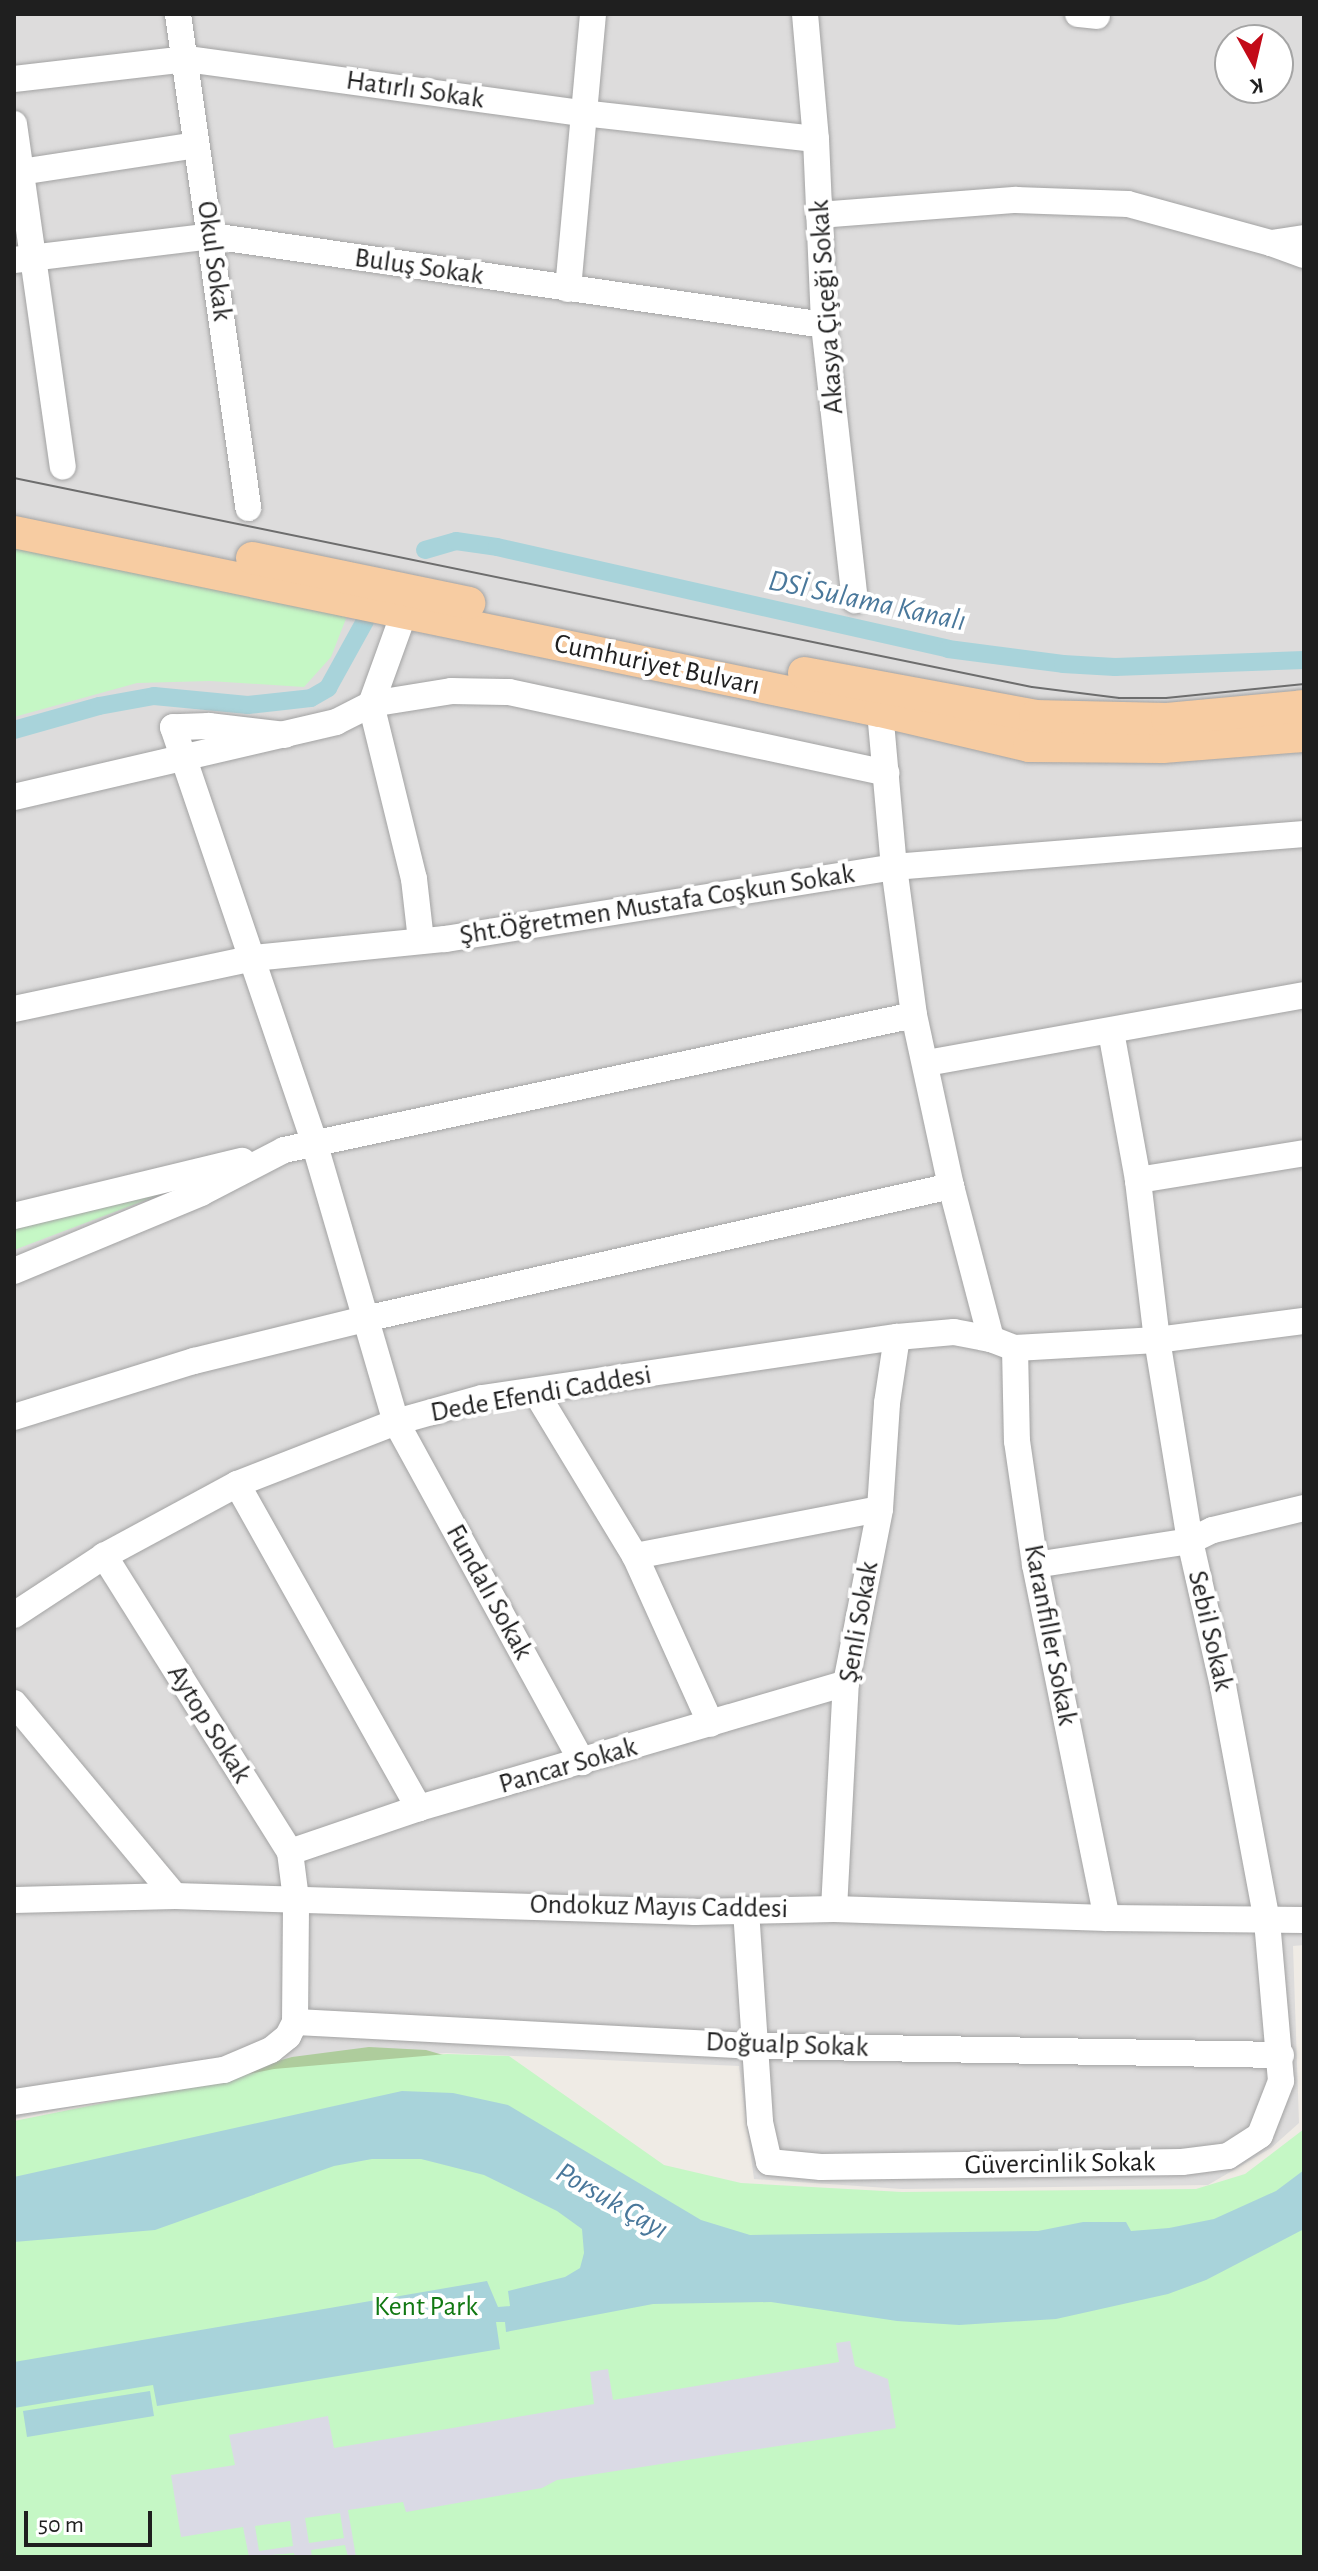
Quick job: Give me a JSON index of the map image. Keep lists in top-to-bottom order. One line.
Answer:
{"streets":{"main road":["Cumhuriyet Bulvarı"],"street":["Hatırlı Sokak","Okul Sokak","Buluş Sokak","Akasya Çiçeği Sokak","Şht.Öğretmen Mustafa Coşkun Sokak","Dede Efendi Caddesi","Fundalı Sokak","Şenli Sokak","Sebil Sokak","Karanfiller Sokak","Aytop Sokak","Pancar Sokak","Ondokuz Mayıs Caddesi","Doğualp Sokak","Güvercinlik Sokak"]},"crossings":[["Hatırlı Sokak","Okul Sokak"],["Hatırlı Sokak","Akasya Çiçeği Sokak"],["Okul Sokak","Buluş Sokak"],["Buluş Sokak","Akasya Çiçeği Sokak"],["Cumhuriyet Bulvarı","Karanfiller Sokak"],["Şht.Öğretmen Mustafa Coşkun Sokak","Fundalı Sokak"],["Şht.Öğretmen Mustafa Coşkun Sokak","Karanfiller Sokak"],["Dede Efendi Caddesi","Fundalı Sokak"],["Dede Efendi Caddesi","Şenli Sokak"],["Dede Efendi Caddesi","Sebil Sokak"],["Dede Efendi Caddesi","Karanfiller Sokak"],["Dede Efendi Caddesi","Aytop Sokak"],["Fundalı Sokak","Pancar Sokak"],["Şenli Sokak","Pancar Sokak"],["Şenli Sokak","Ondokuz Mayıs Caddesi"],["Sebil Sokak","Ondokuz Mayıs Caddesi"],["Sebil Sokak","Doğualp Sokak"],["Sebil Sokak","Güvercinlik Sokak"],["Karanfiller Sokak","Ondokuz Mayıs Caddesi"],["Aytop Sokak","Pancar Sokak"],["Aytop Sokak","Ondokuz Mayıs Caddesi"],["Doğualp Sokak","Güvercinlik Sokak"]],"water":["DSİ Sulama Kanalı","Porsuk Çayı"],"parks":["Kent Park"],"scale_bar":"50 m","north":"bottom"}
